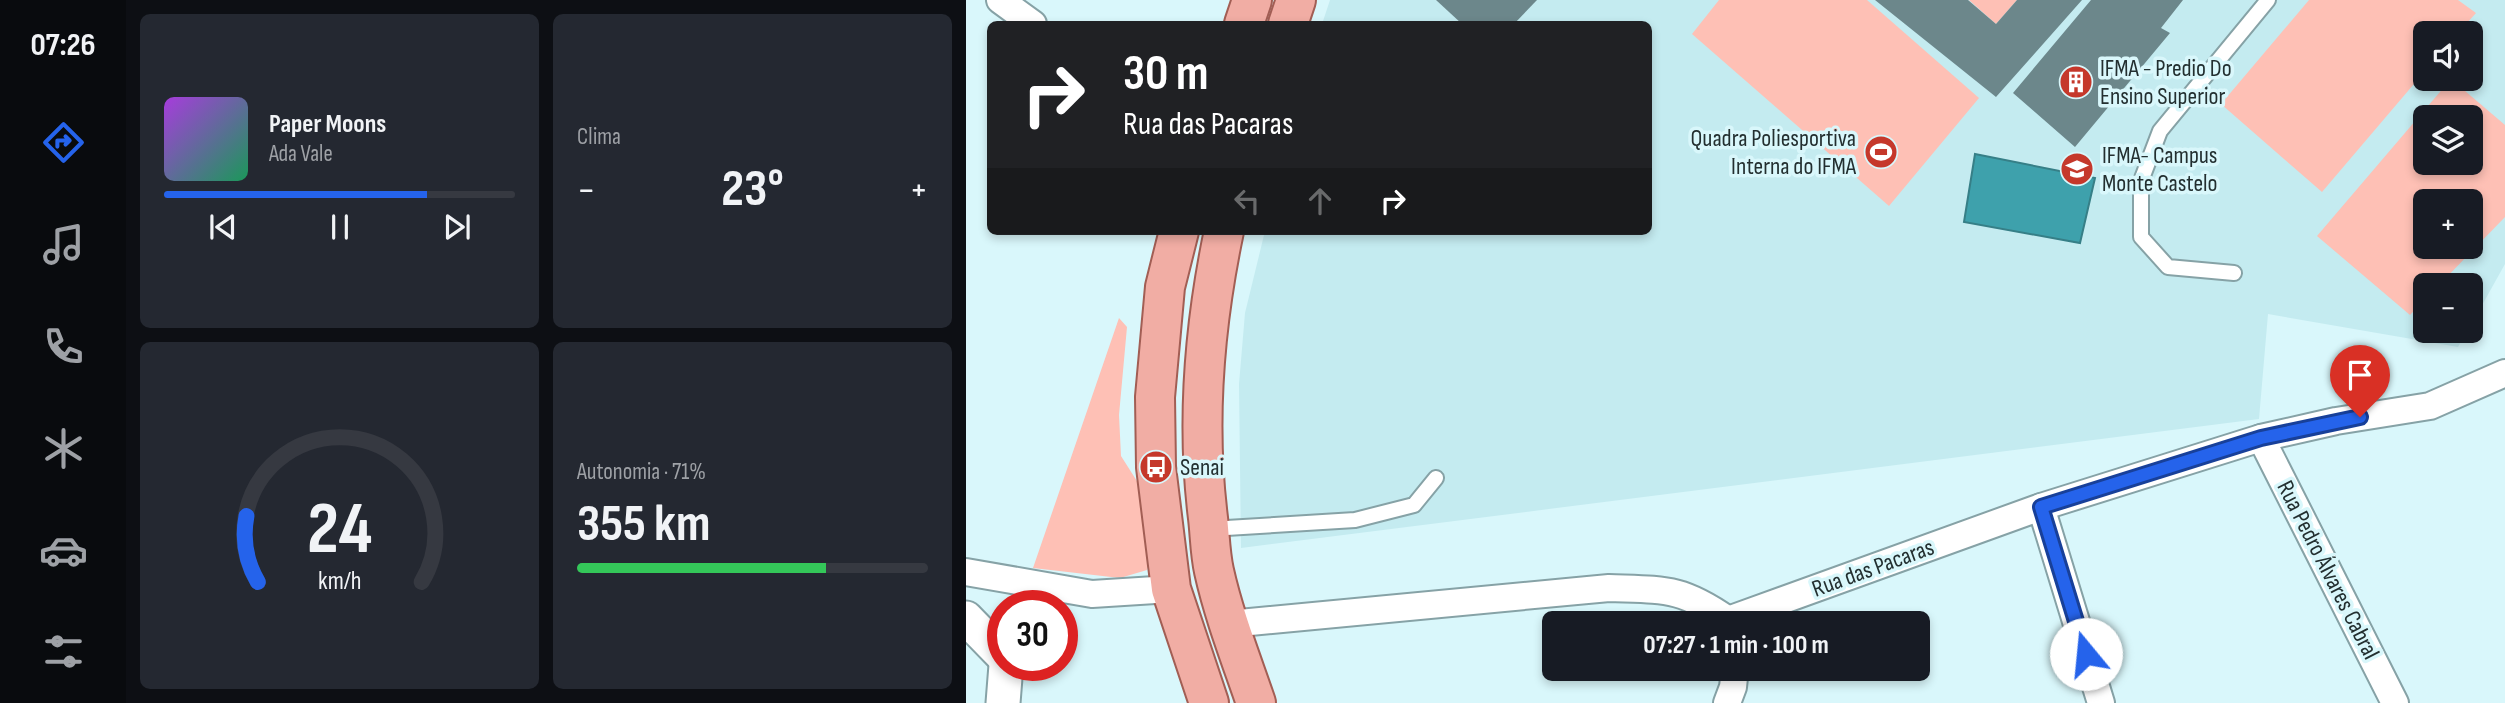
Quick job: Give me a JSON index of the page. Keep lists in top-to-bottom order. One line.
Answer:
{"streets":{"street":["Rua das Pacaras","Rua Pedro Álvares Cabral"]},"crossings":[["Rua das Pacaras","Rua Pedro Álvares Cabral"]],"places":{"building":["IFMA - Predio Do Ensino Superior"],"sports":["Quadra Poliesportiva Interna do IFMA"],"school or university":["IFMA- Campus Monte Castelo"],"bus stop":["Senai"]},"page":{"tabs":"07:26","tile":["Clima",["Autonomia · 71%","355 km"]],"map_buttons":["+","−"],"turn":["30 m","Rua das Pacaras"],"song":["Paper Moons","Ada Vale"],"heat":["−","23°","+"],"limit":"30","trip":"07:27 · 1 min · 100 m","gauge":["24","km/h"]}}
